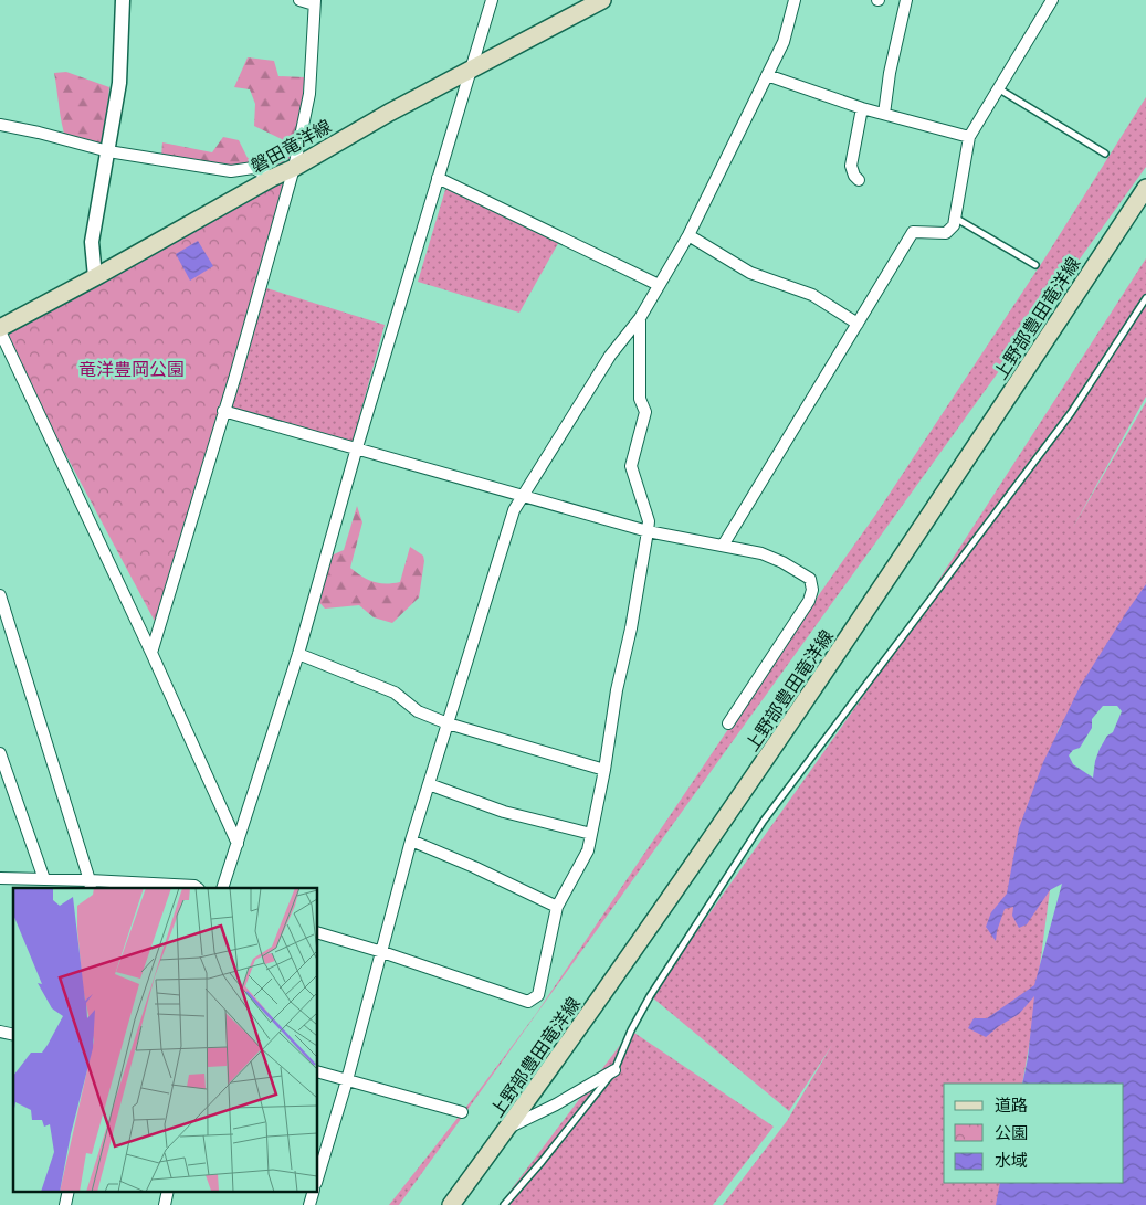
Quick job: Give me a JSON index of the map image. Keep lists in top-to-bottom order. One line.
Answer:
{"streets":{"main road":["磐田竜洋線","上野部豊田竜洋線"]},"parks":["竜洋豊岡公園"],"legend":["道路","公園","水域"]}
